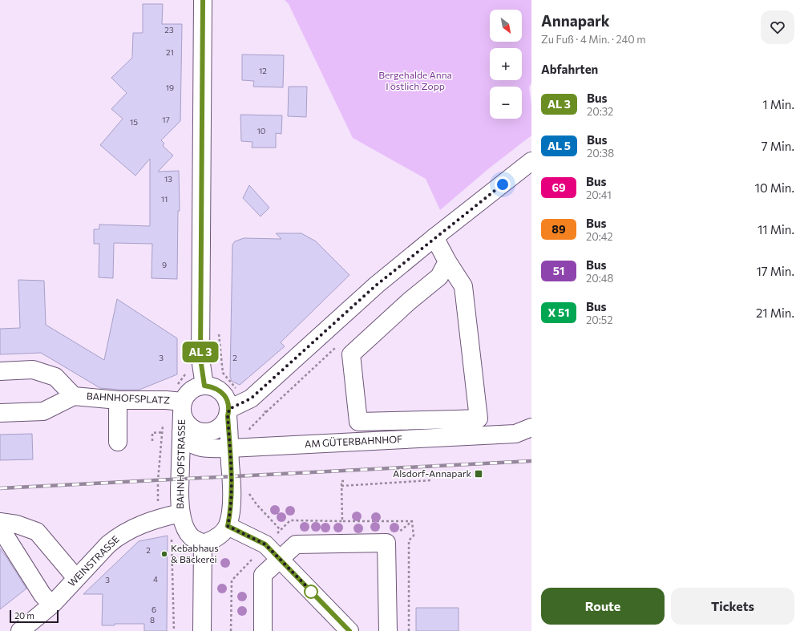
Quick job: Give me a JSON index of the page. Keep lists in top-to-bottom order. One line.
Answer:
{"streets":{"street":["BAHNHOFSPLATZ","AM GÜTERBAHNHOF","BAHNHOFSTRASSE","WEINSTRASSE"]},"crossings":[["BAHNHOFSPLATZ","BAHNHOFSTRASSE"],["AM GÜTERBAHNHOF","BAHNHOFSTRASSE"],["BAHNHOFSTRASSE","WEINSTRASSE"]],"parks":["Bergehalde Anna I östlich Zopp"],"places":{"transit":["Alsdorf-Annapark"],"other":["Kebabhaus & Bäckerei"]},"house_numbers":["23","21","12","19","17","15","10","13","11","9","3","2","2","4","3","6","8"],"scale_bar":"20 m","north":"bottom right","page":{"on_map":"AL 3","heading":[["Annapark","Zu Fuß · 4 Min. · 240 m"],"Abfahrten"],"map_buttons":["+","−"],"list":[{"mark":"AL 3","name":"Bus","note":"20:32","value":"1 Min."},{"mark":"AL 5","name":"Bus","note":"20:38","value":"7 Min."},{"mark":"69","name":"Bus","note":"20:41","value":"10 Min."},{"mark":"89","name":"Bus","note":"20:42","value":"11 Min."},{"mark":"51","name":"Bus","note":"20:48","value":"17 Min."},{"mark":"X 51","name":"Bus","note":"20:52","value":"21 Min."}],"buttons":["Route","Tickets"],"scale":"20 m"}}
